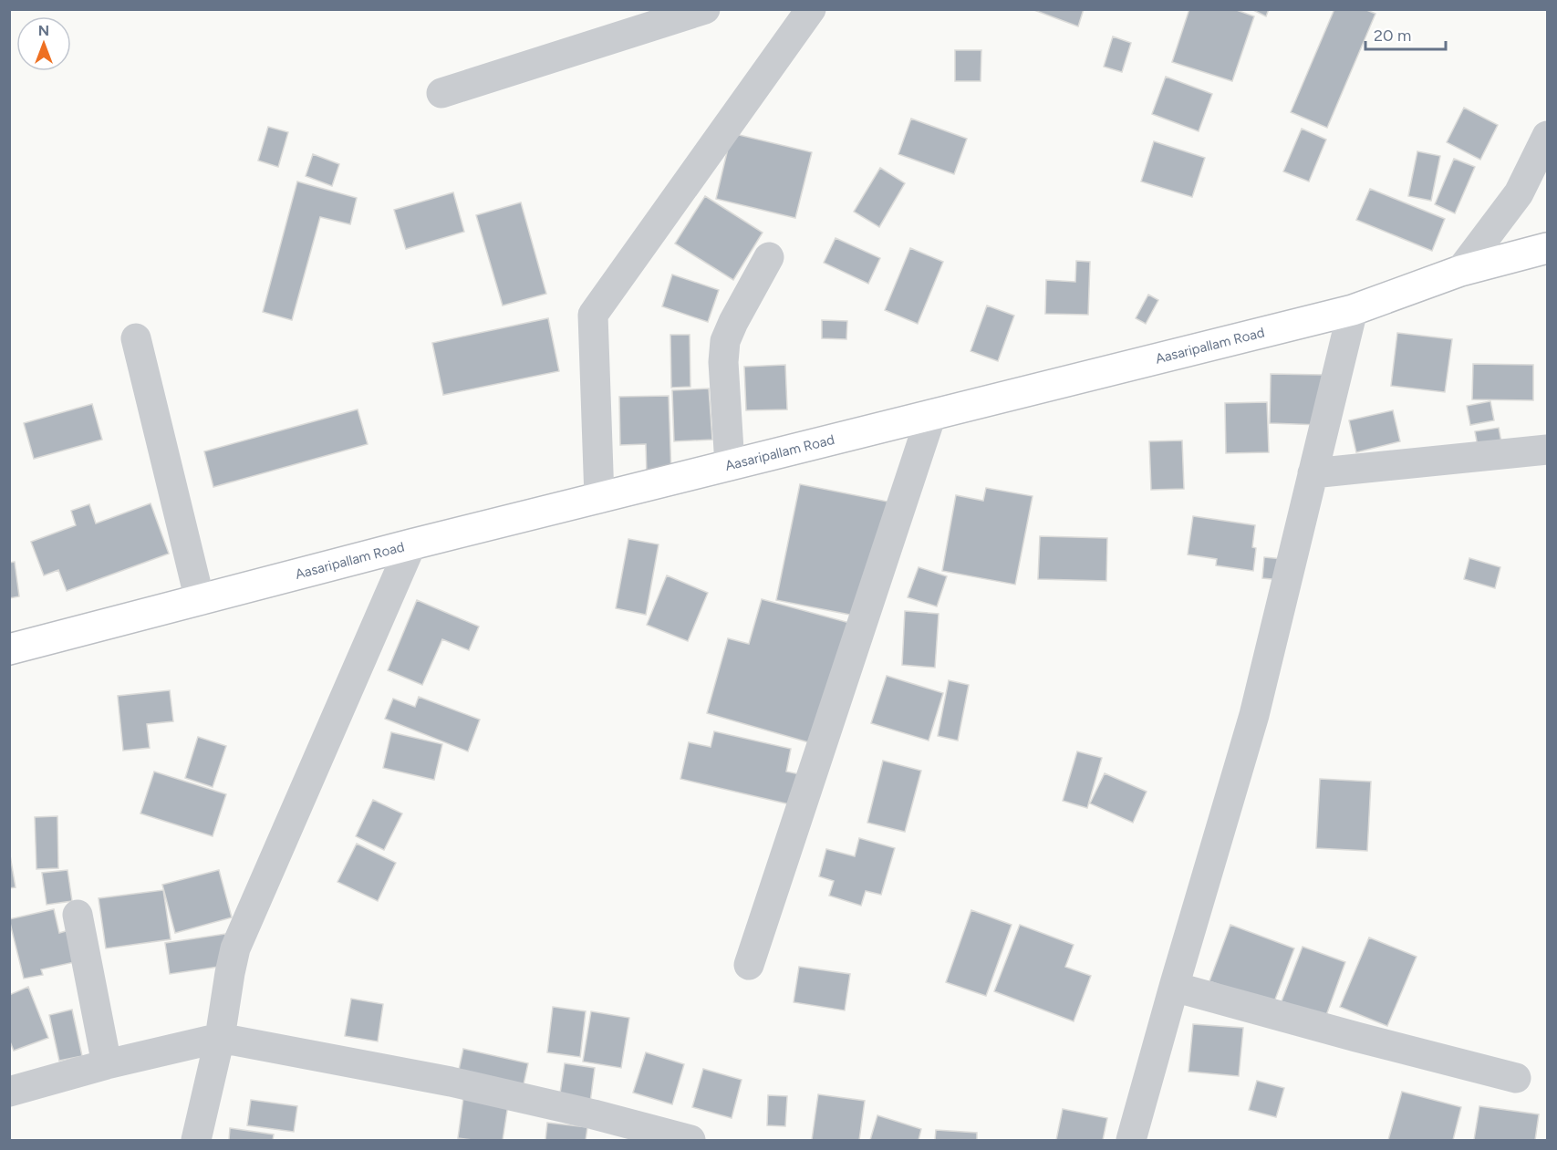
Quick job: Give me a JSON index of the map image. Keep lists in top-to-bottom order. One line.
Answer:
{"streets":{"main road":["Aasaripallam Road"]},"scale_bar":"20 m","north":"top"}
